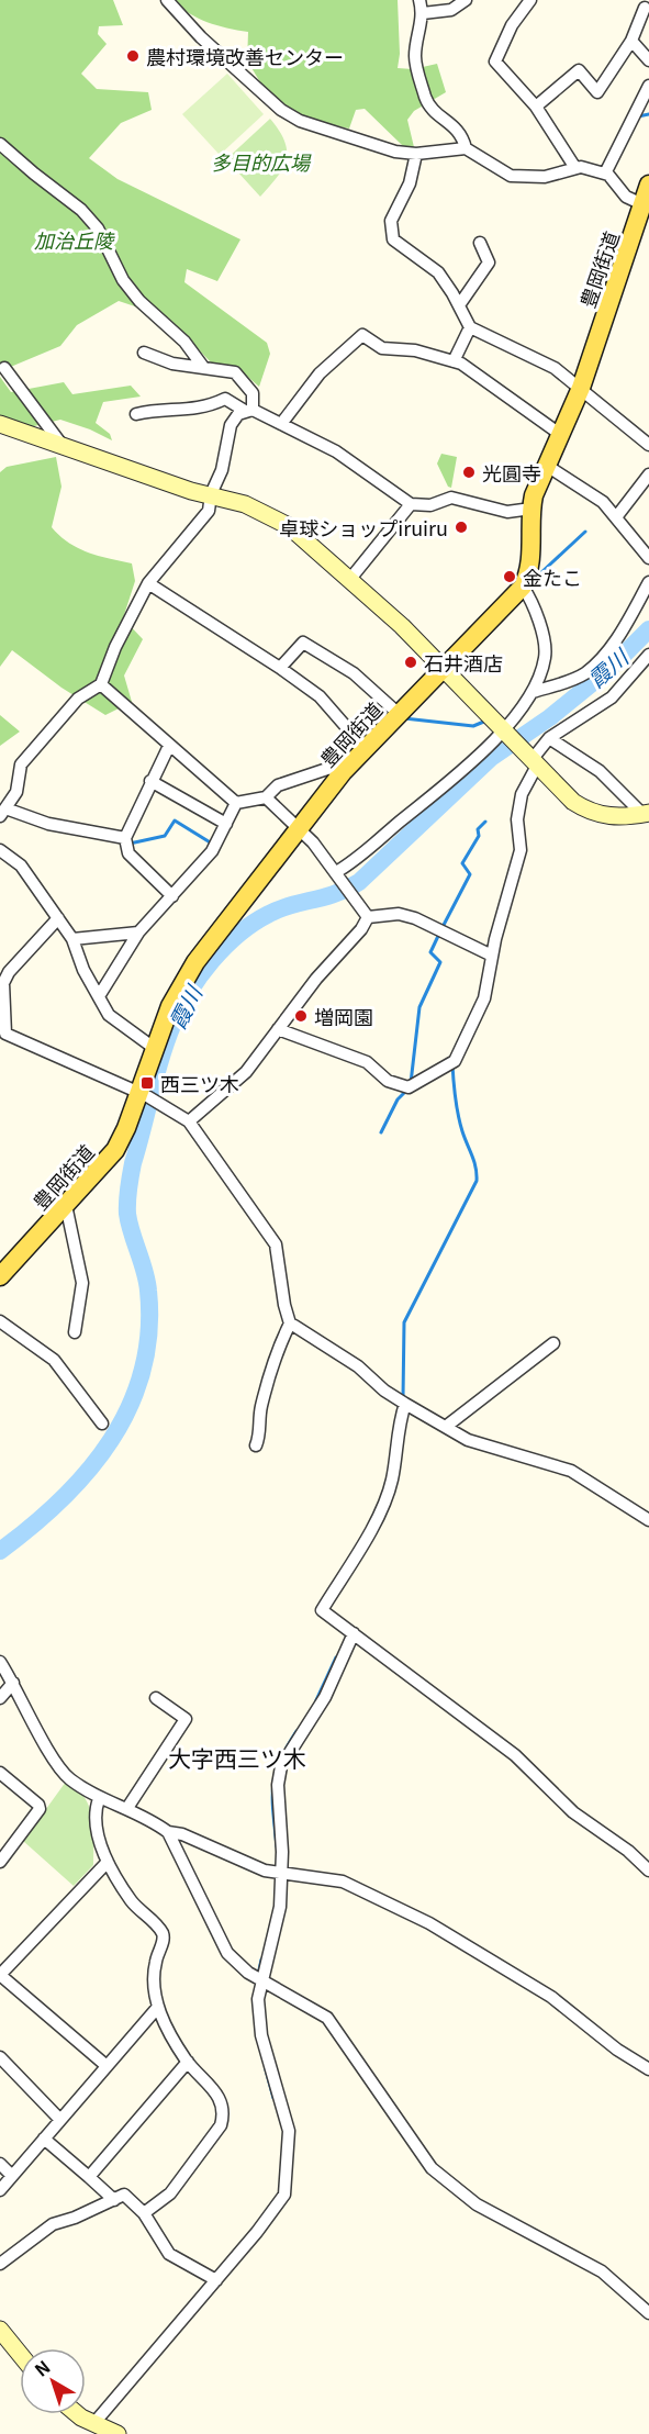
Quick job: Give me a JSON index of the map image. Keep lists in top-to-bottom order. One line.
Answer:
{"streets":{"main road":["豊岡街道"]},"districts":["大字西三ツ木"],"water":["霞川"],"parks":["多目的広場","加治丘陵"],"places":{"other":["農村環境改善センター","光圓寺","卓球ショップiruiru","金たこ","石井酒店","増岡園"],"transit":["西三ツ木"]},"north":"top left"}
